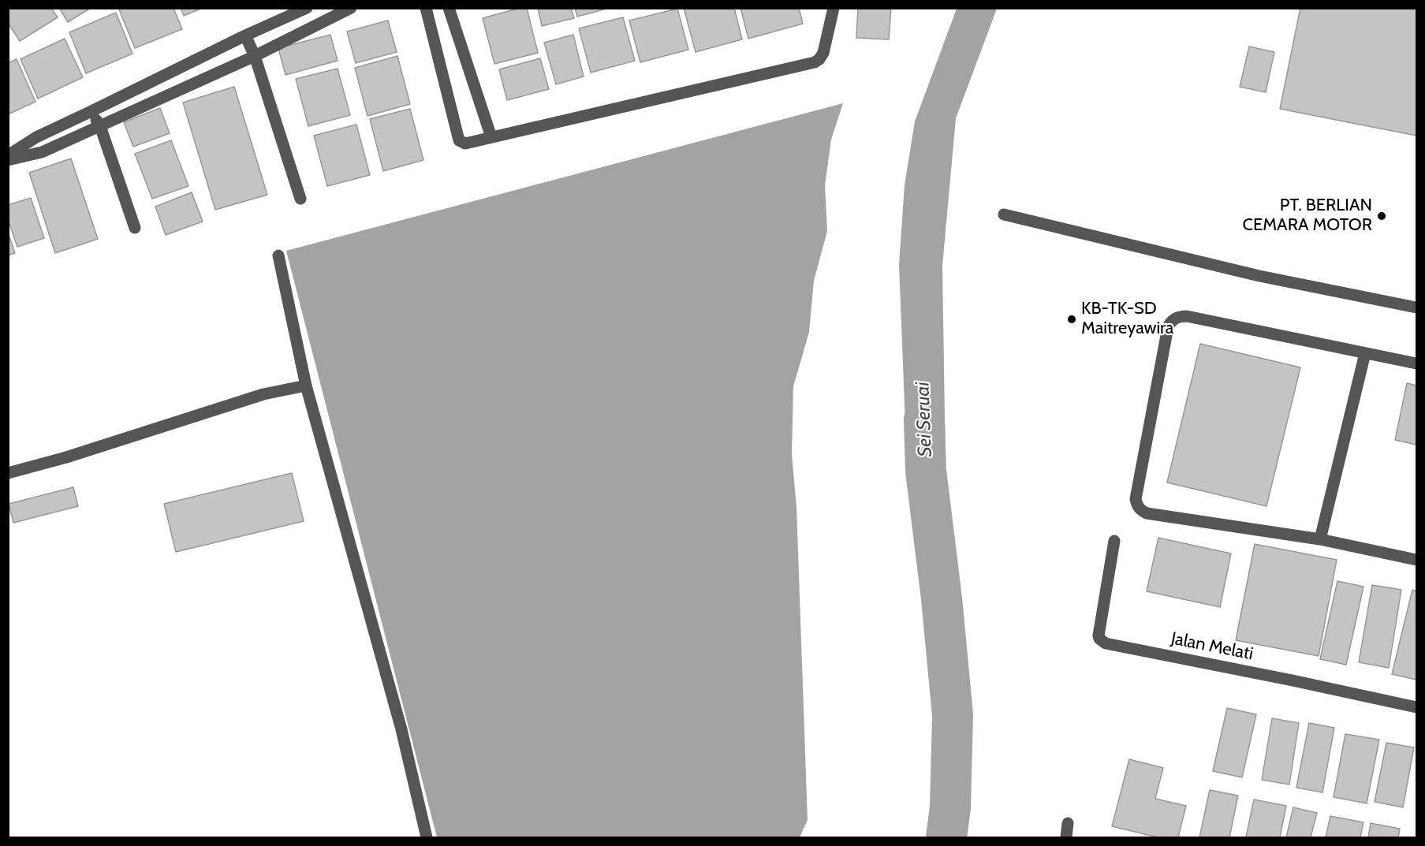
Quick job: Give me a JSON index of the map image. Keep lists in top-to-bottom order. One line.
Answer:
{"streets":{"street":["Jalan Melati"]},"water":["Sei Seruai"],"places":["PT. BERLIAN CEMARA MOTOR","KB-TK-SD Maitreyawira"]}
